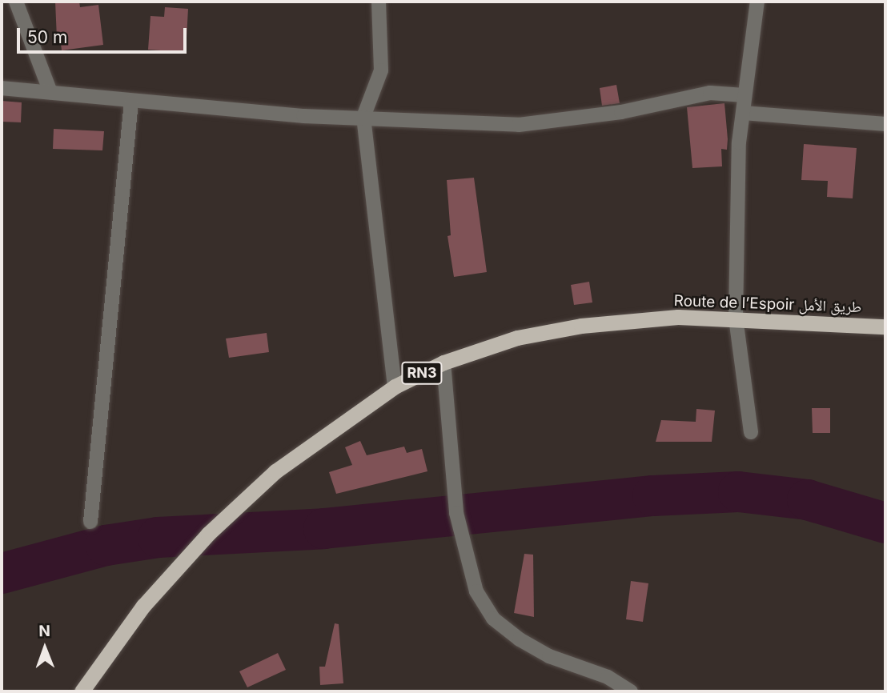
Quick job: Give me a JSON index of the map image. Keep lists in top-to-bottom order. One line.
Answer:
{"streets":{"highway":["Route de l’Espoir طريق الأمل","RN3"]},"scale_bar":"50 m","north":"top"}
